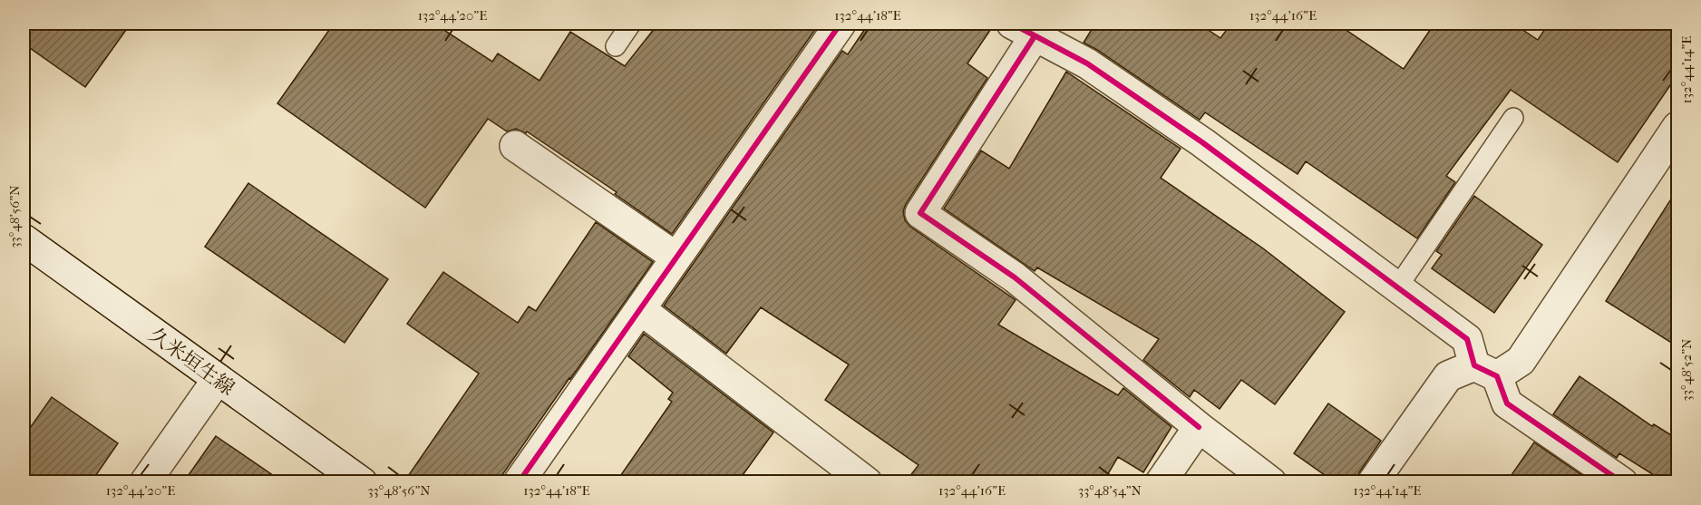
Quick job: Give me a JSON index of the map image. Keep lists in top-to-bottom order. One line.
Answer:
{"streets":{"street":["久米垣生線"]},"coordinates":["132°44'20\"E","132°44'18\"E","132°44'16\"E","132°44'14\"E","33°48'56\"N","33°48'52\"N","33°48'54\"N"]}
